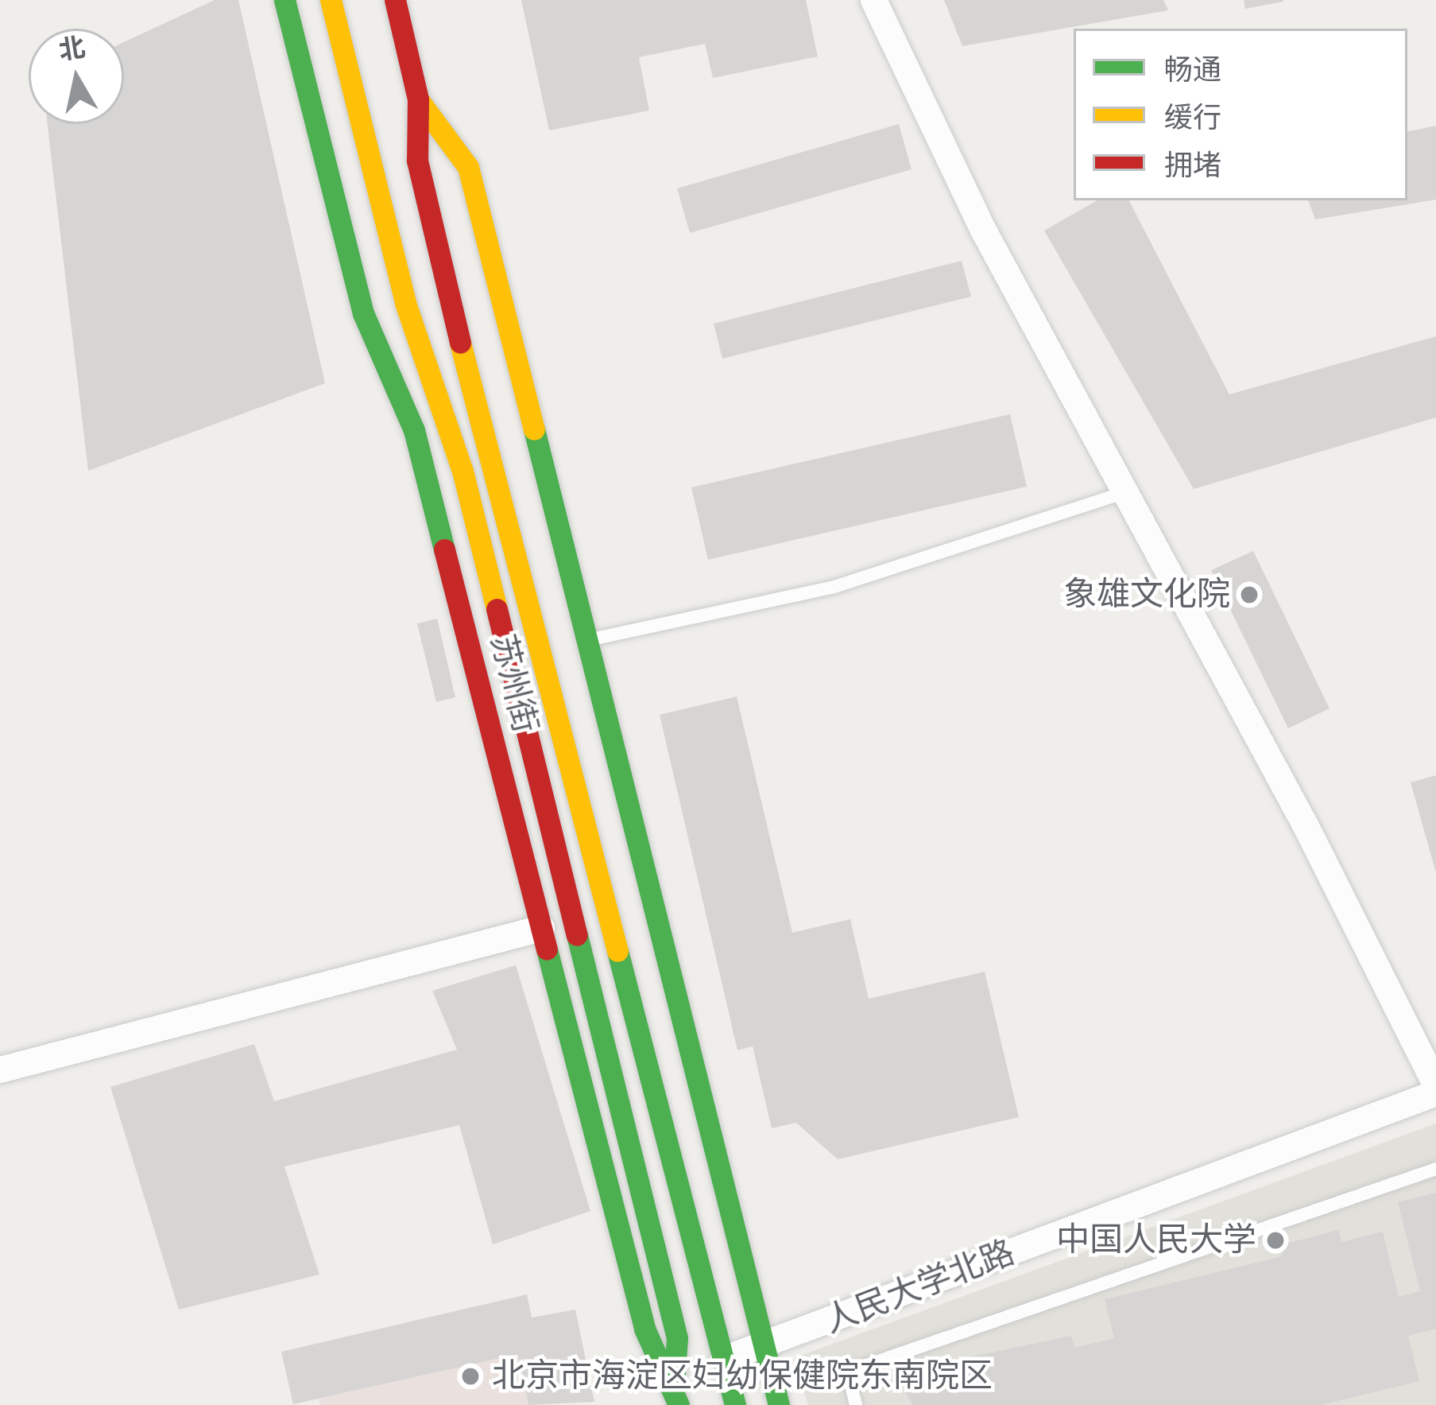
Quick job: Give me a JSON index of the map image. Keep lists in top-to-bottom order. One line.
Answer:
{"streets":{"main road":["苏州街"],"street":["人民大学北路"]},"crossings":[["苏州街","人民大学北路"]],"places":["象雄文化院","中国人民大学","北京市海淀区妇幼保健院东南院区"],"legend":["畅通","缓行","拥堵"],"north":"top"}
